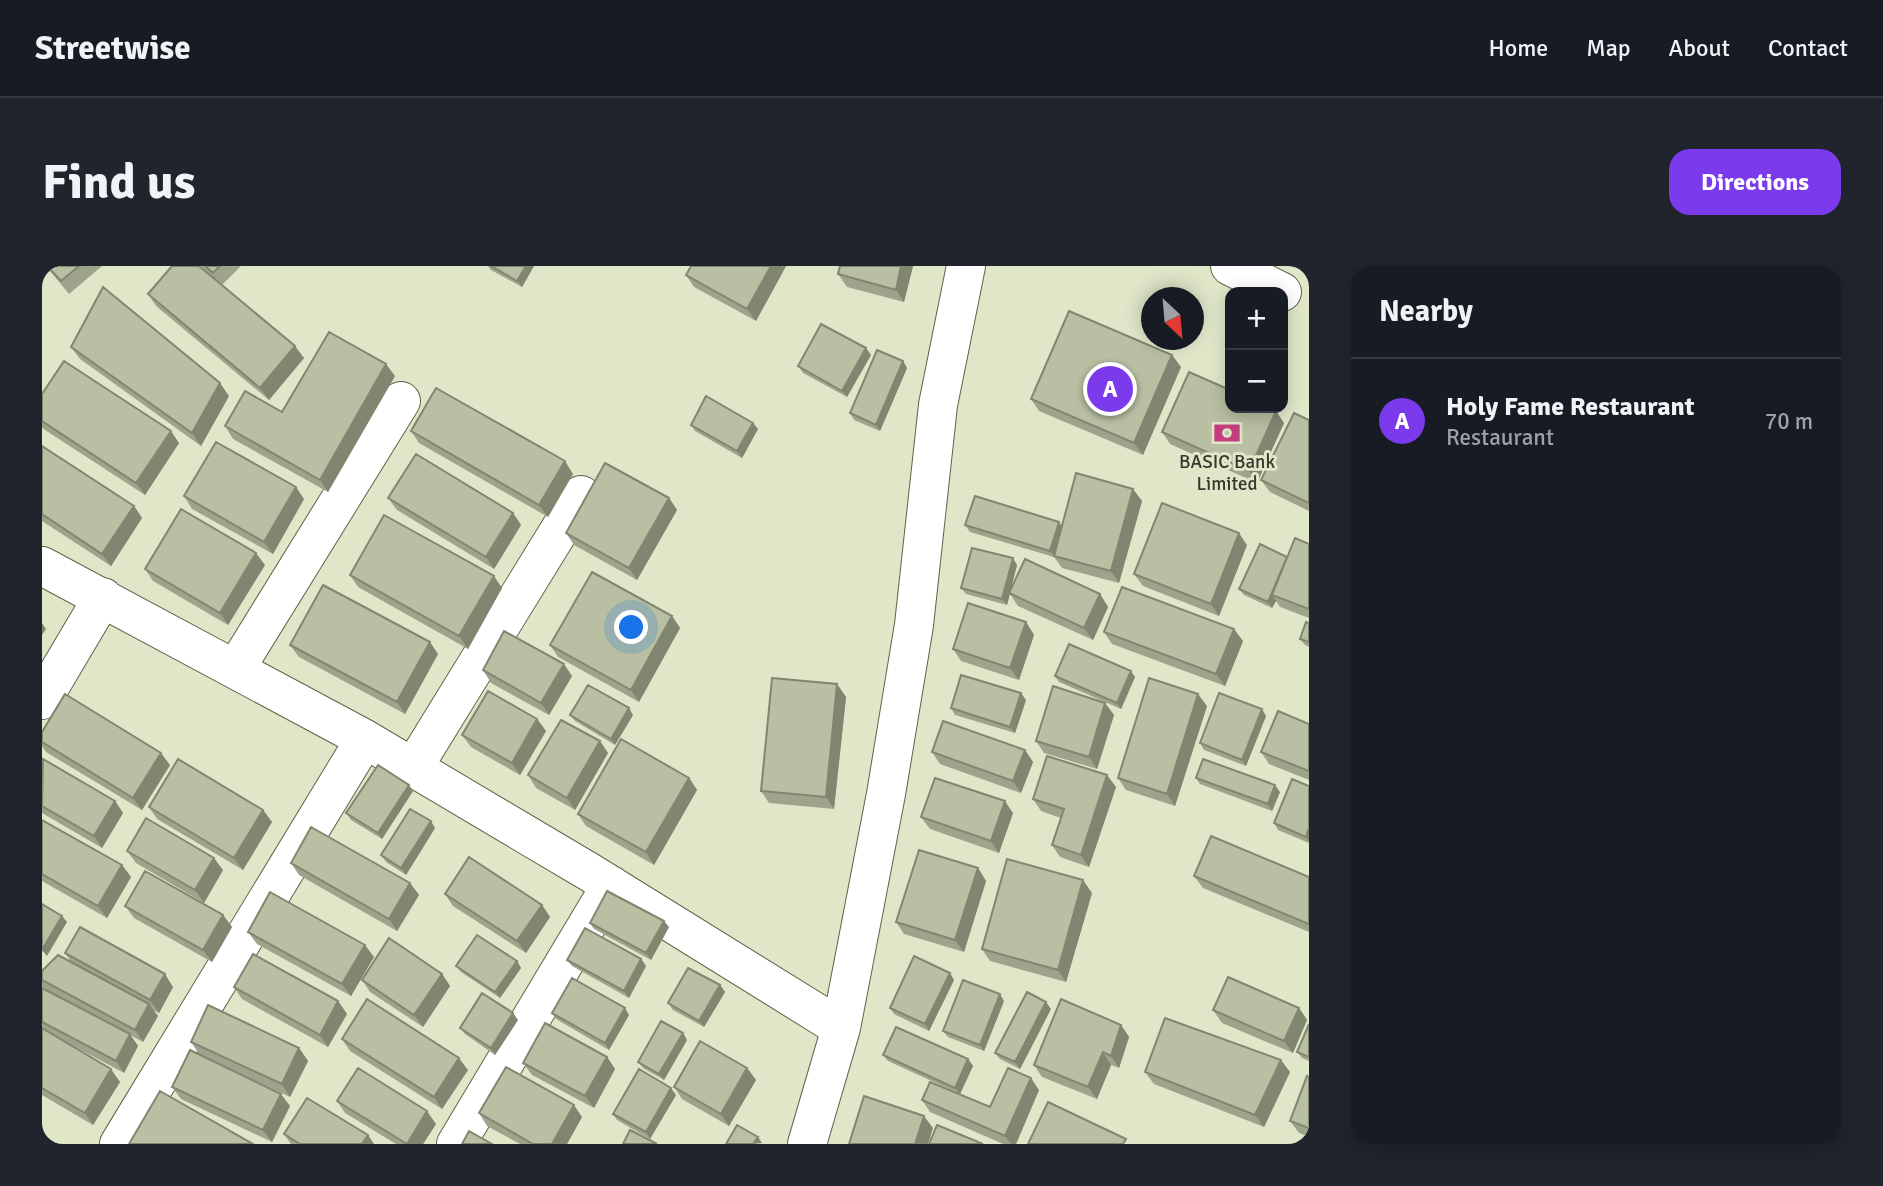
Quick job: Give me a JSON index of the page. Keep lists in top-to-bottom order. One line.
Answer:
{"places":{"bank":["BASIC Bank Limited"]},"north":"bottom right","page":{"header":"Streetwise","nav":["Home","Map","About","Contact"],"buttons":"Directions","title":"Find us","heading":"Nearby","map_buttons":["+","−"],"list":[{"mark":"A","name":"Holy Fame Restaurant","note":"Restaurant","value":"70 m"}],"pins":"A"}}
